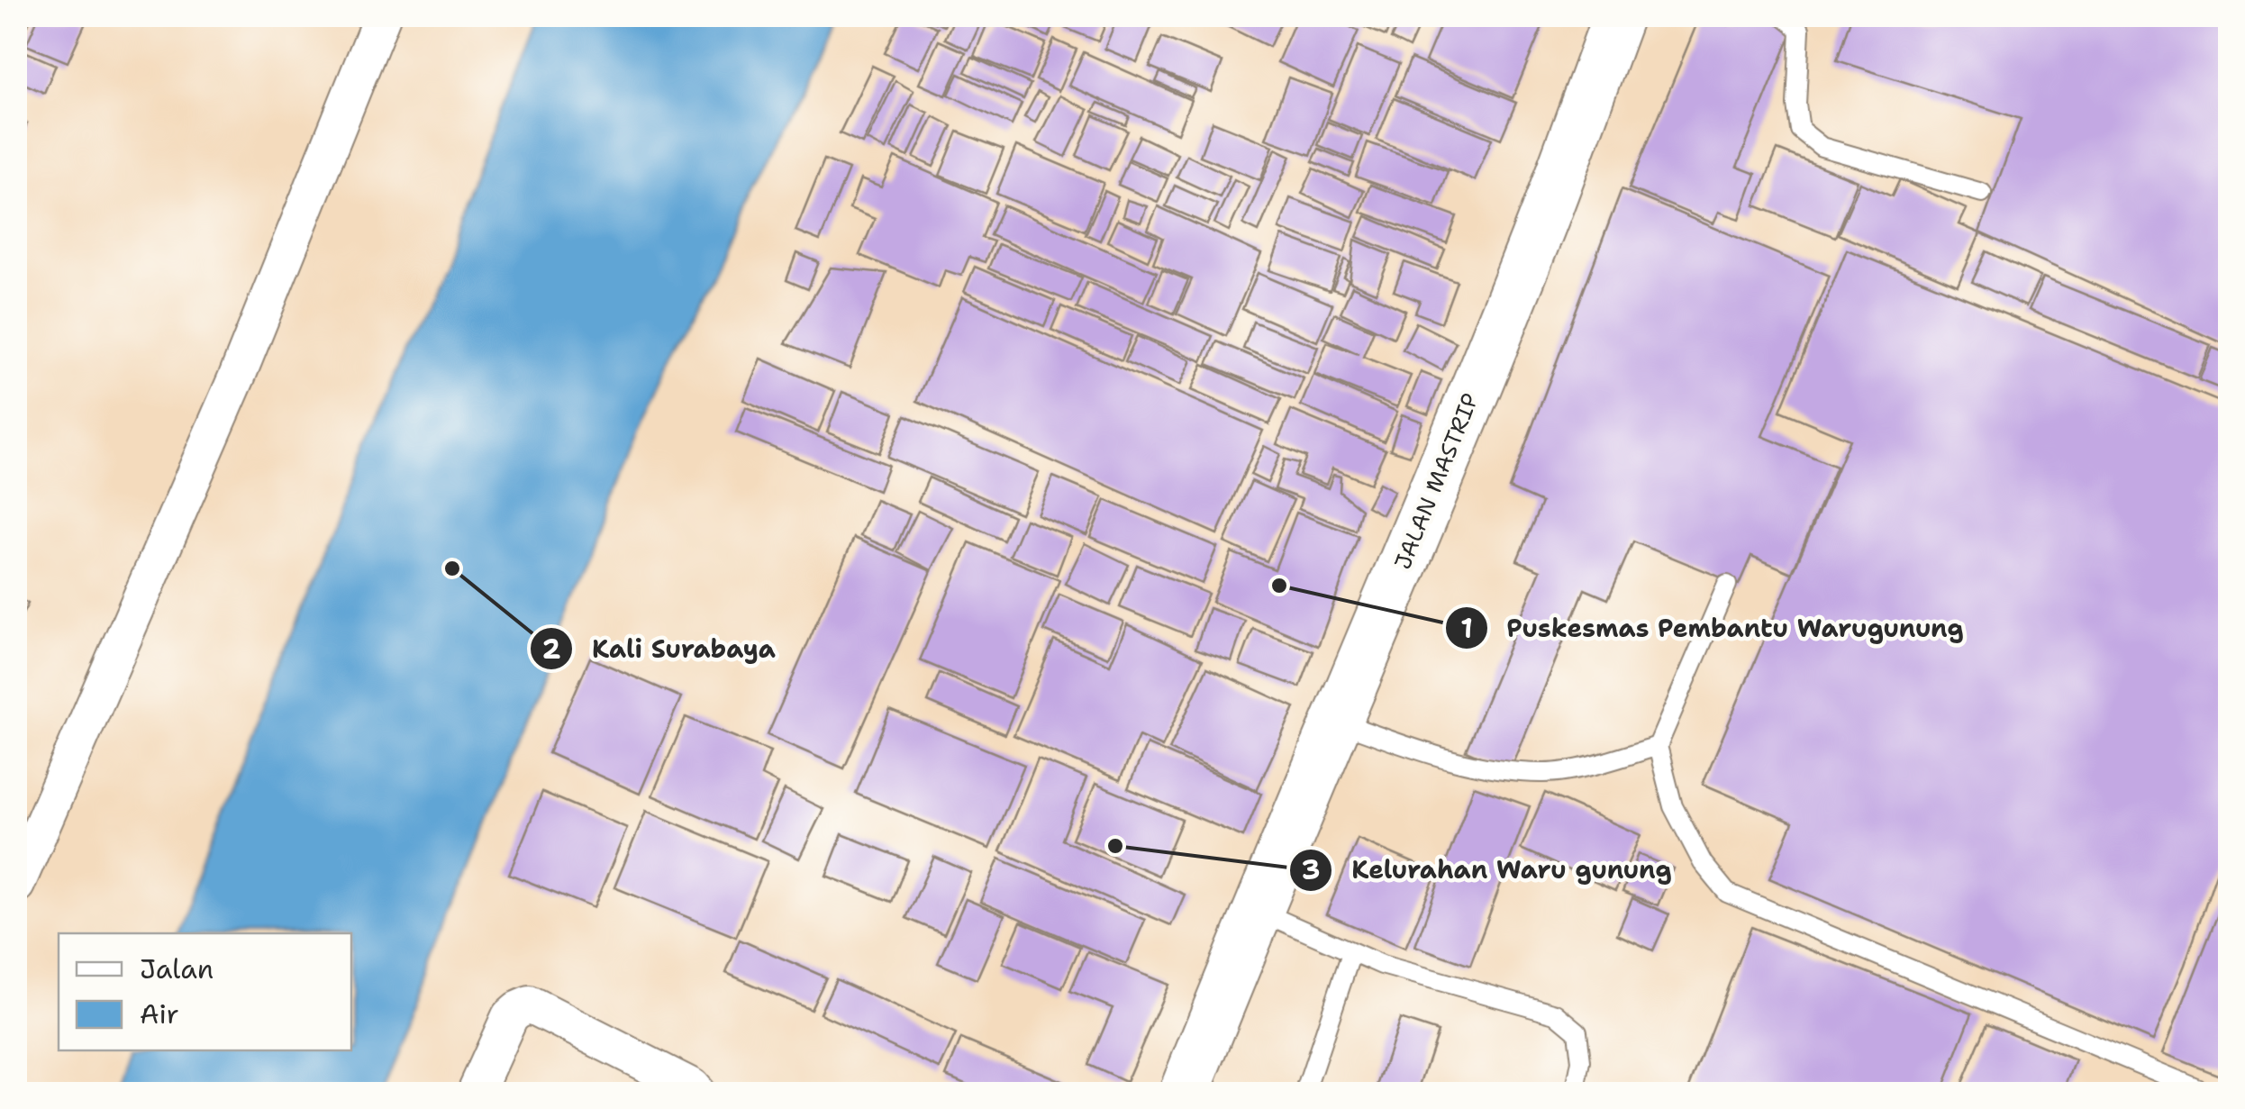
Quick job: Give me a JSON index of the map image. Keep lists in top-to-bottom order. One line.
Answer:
{"streets":{"main road":["JALAN MASTRIP"]},"places":["Kali Surabaya","Puskesmas Pembantu Warugunung","Kelurahan Waru gunung"],"legend":["Jalan","Air"]}
